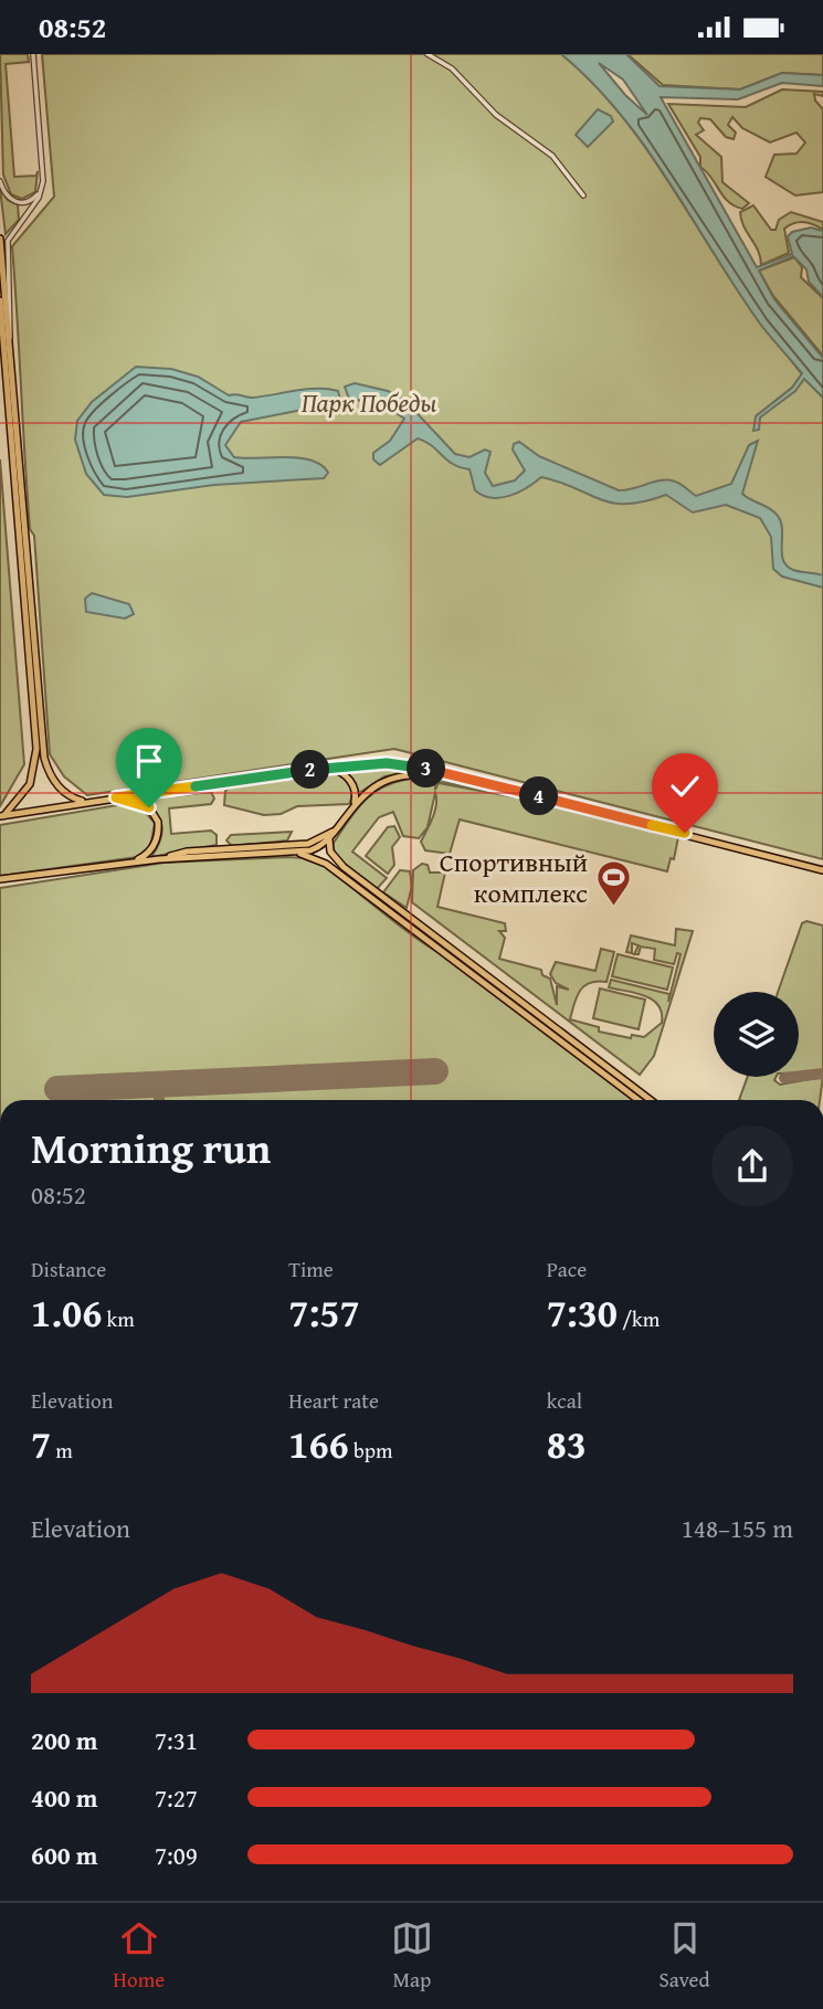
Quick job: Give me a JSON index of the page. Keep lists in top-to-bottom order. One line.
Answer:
{"parks":["Парк Победы"],"places":{"sports":["Спортивный комплекс"]},"page":{"status":"08:52","pins":["3","2","4"],"heading":["Morning run","08:52"],"stats":[["Distance","1.06 km"],["Time","7:57"],["Pace","7:30 /km"],["Elevation","7 m"],["Heart rate","166 bpm"],["kcal","83"]],"chart":["Elevation","148–155 m"],"list":[{"name":"200 m","note":"7:31"},{"name":"400 m","note":"7:27"},{"name":"600 m","note":"7:09"}],"tabs":["Home","Map","Saved"]}}
